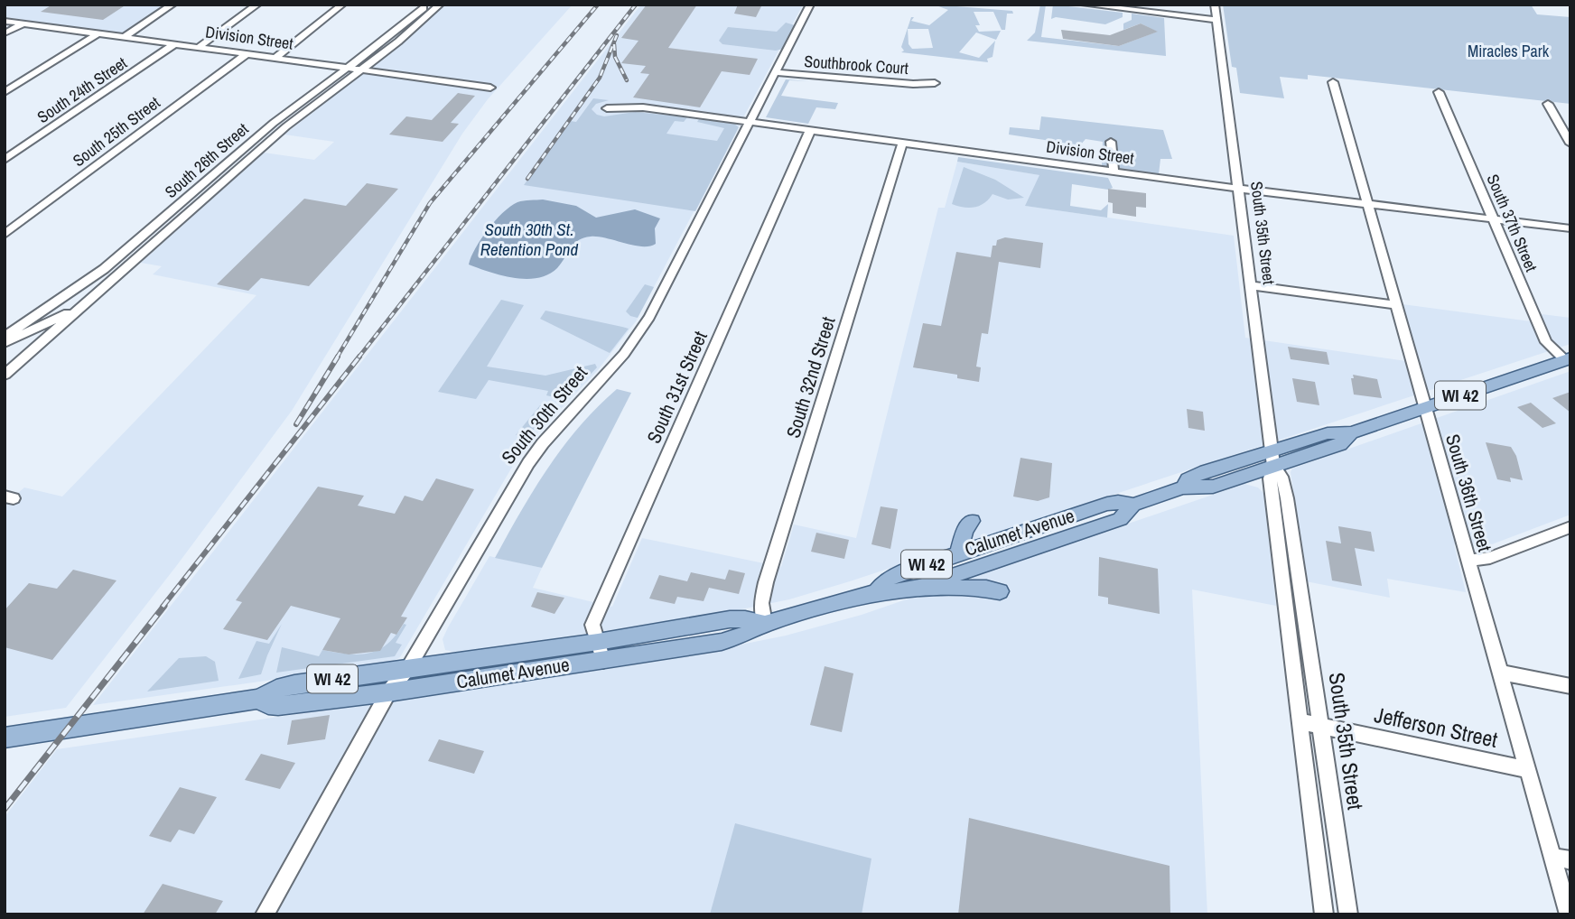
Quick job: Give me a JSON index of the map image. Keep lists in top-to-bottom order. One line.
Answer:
{"streets":{"main road":["WI 42","Calumet Avenue"],"street":["Division Street","Southbrook Court","South 24th Street","South 25th Street","South 26th Street","South 37th Street","South 35th Street","South 32nd Street","South 31st Street","South 30th Street","South 36th Street","Jefferson Street"]},"crossings":[["Division Street","South 24th Street"],["Division Street","South 25th Street"],["Division Street","South 26th Street"],["Division Street","South 37th Street"],["Division Street","South 35th Street"],["Division Street","South 32nd Street"],["Division Street","South 31st Street"],["Division Street","South 30th Street"],["Division Street","South 36th Street"],["Southbrook Court","South 30th Street"],["South 37th Street","Calumet Avenue"],["South 35th Street","Calumet Avenue"],["South 35th Street","Jefferson Street"],["South 32nd Street","Calumet Avenue"],["South 31st Street","Calumet Avenue"],["South 30th Street","Calumet Avenue"],["South 36th Street","Calumet Avenue"],["South 36th Street","Jefferson Street"]],"water":["South 30th St. Retention Pond"],"parks":["Miracles Park"]}
